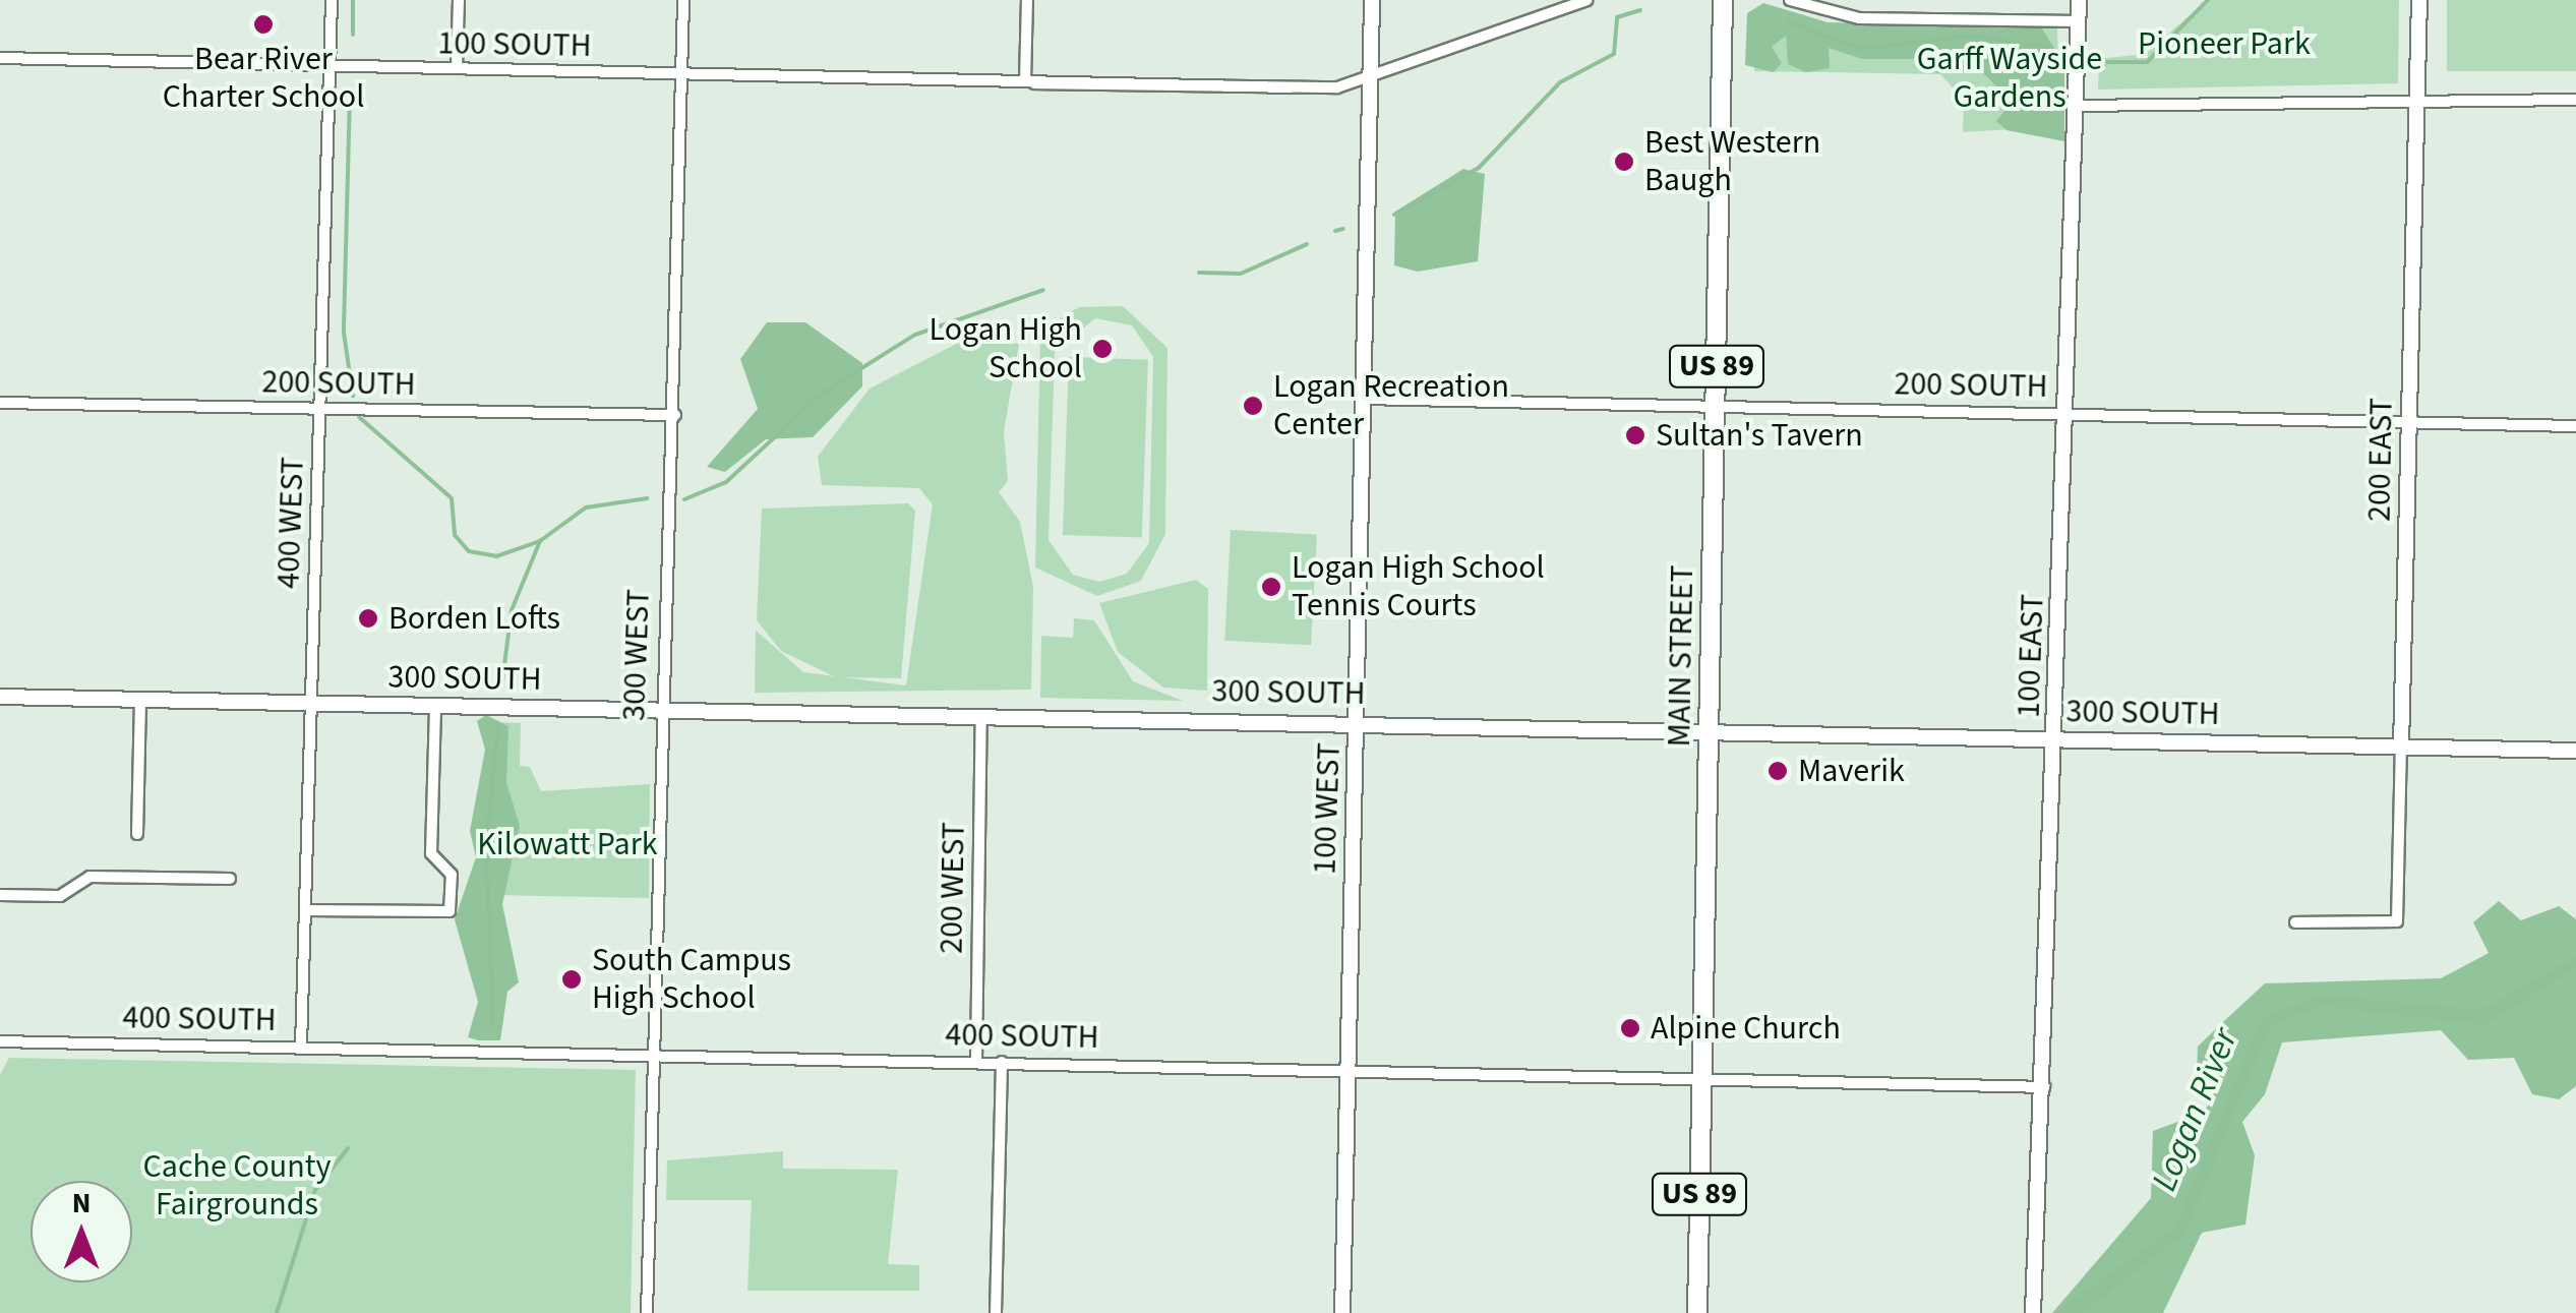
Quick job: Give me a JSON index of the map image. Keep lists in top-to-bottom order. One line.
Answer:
{"streets":{"highway":["US 89","MAIN STREET"],"street":["100 SOUTH","200 SOUTH","200 EAST","400 WEST","300 WEST","100 EAST","300 SOUTH","100 WEST","200 WEST","400 SOUTH"]},"crossings":[["100 SOUTH","400 WEST"],["100 SOUTH","300 WEST"],["100 SOUTH","100 WEST"],["200 SOUTH","200 EAST"],["200 SOUTH","400 WEST"],["200 SOUTH","300 WEST"],["200 SOUTH","MAIN STREET"],["200 SOUTH","100 EAST"],["200 SOUTH","100 WEST"],["200 EAST","300 SOUTH"],["400 WEST","300 SOUTH"],["400 WEST","400 SOUTH"],["300 WEST","300 SOUTH"],["300 WEST","400 SOUTH"],["MAIN STREET","300 SOUTH"],["MAIN STREET","400 SOUTH"],["100 EAST","300 SOUTH"],["100 EAST","400 SOUTH"],["300 SOUTH","100 WEST"],["300 SOUTH","200 WEST"],["100 WEST","400 SOUTH"],["200 WEST","400 SOUTH"]],"water":["Logan River"],"parks":["Pioneer Park","Garff Wayside Gardens","Kilowatt Park","Cache County Fairgrounds"],"places":["Bear River Charter School","Best Western Baugh","Logan High School","Logan Recreation Center","Sultan's Tavern","Logan High School Tennis Courts","Borden Lofts","Maverik","South Campus High School","Alpine Church"],"north":"top"}
